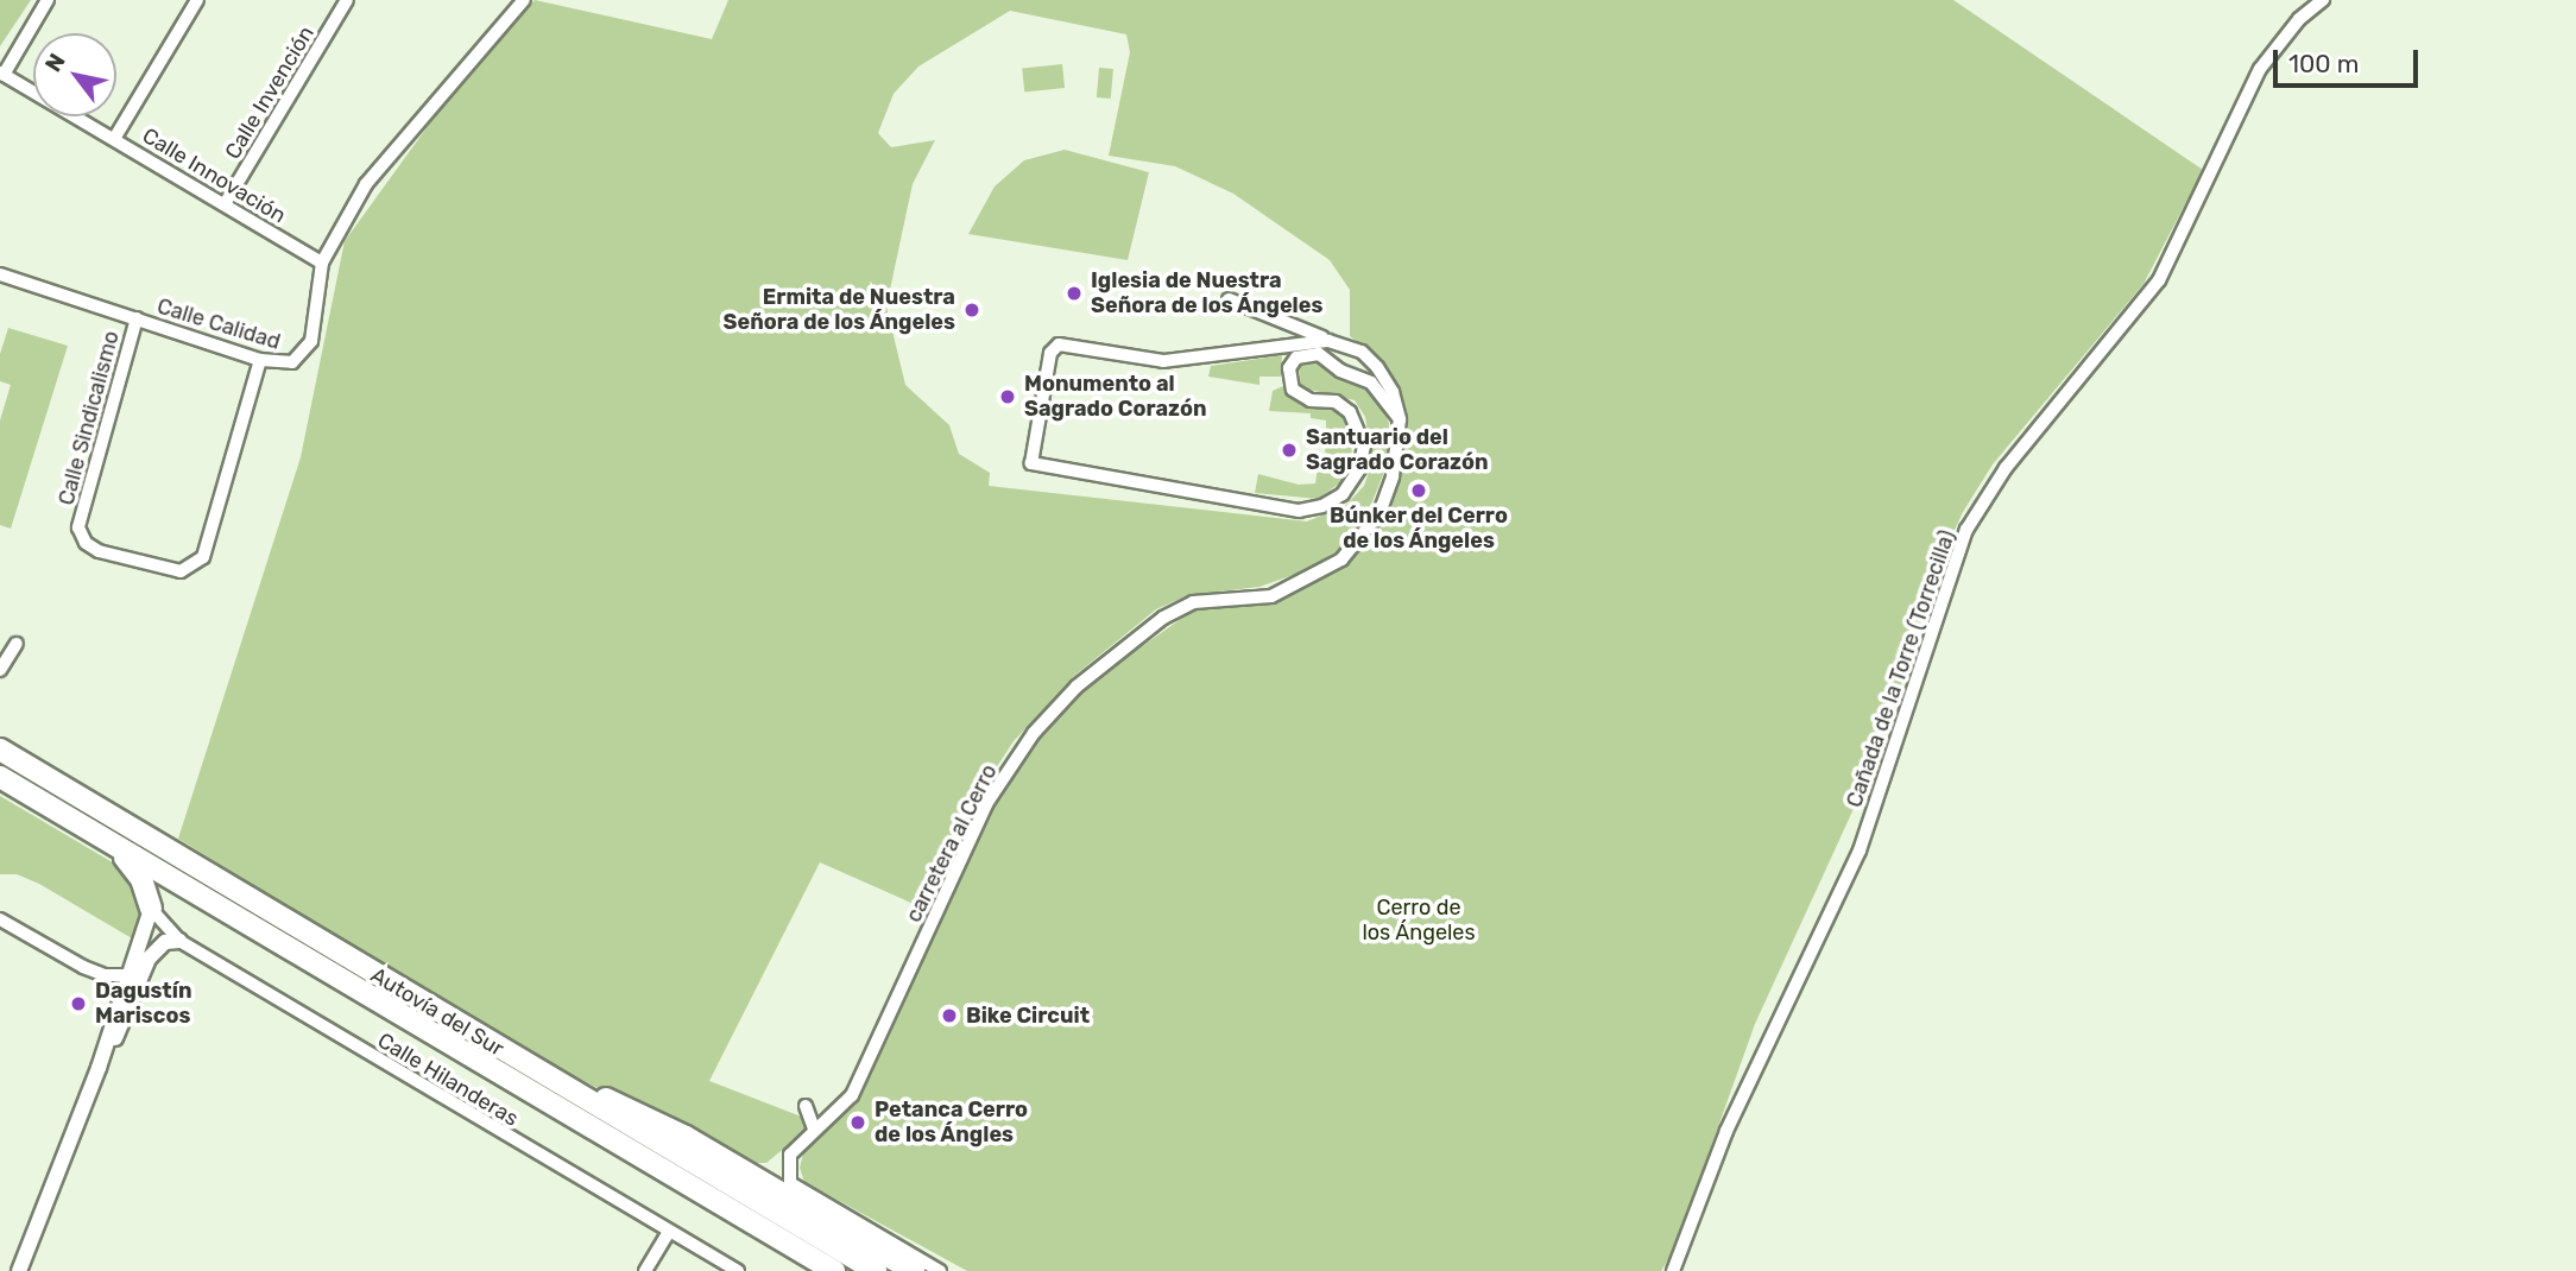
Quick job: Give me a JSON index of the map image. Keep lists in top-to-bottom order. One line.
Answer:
{"streets":{"highway":["Autovía del Sur"],"street":["Calle Invención","Calle Innovación","Calle Calidad","Calle Sindicalismo","Cañada de la Torre (Torrecilla)","carretera al Cerro","Calle Hilanderas"]},"crossings":[["Calle Invención","Calle Innovación"],["Calle Innovación","Calle Calidad"],["Calle Calidad","Calle Sindicalismo"]],"parks":["Cerro de los Ángeles"],"places":["Iglesia de Nuestra Señora de los Ángeles","Ermita de Nuestra Señora de los Ángeles","Monumento al Sagrado Corazón","Santuario del Sagrado Corazón","Búnker del Cerro de los Ángeles","Dagustín Mariscos","Bike Circuit","Petanca Cerro de los Ángles"],"scale_bar":"100 m","north":"top left"}
